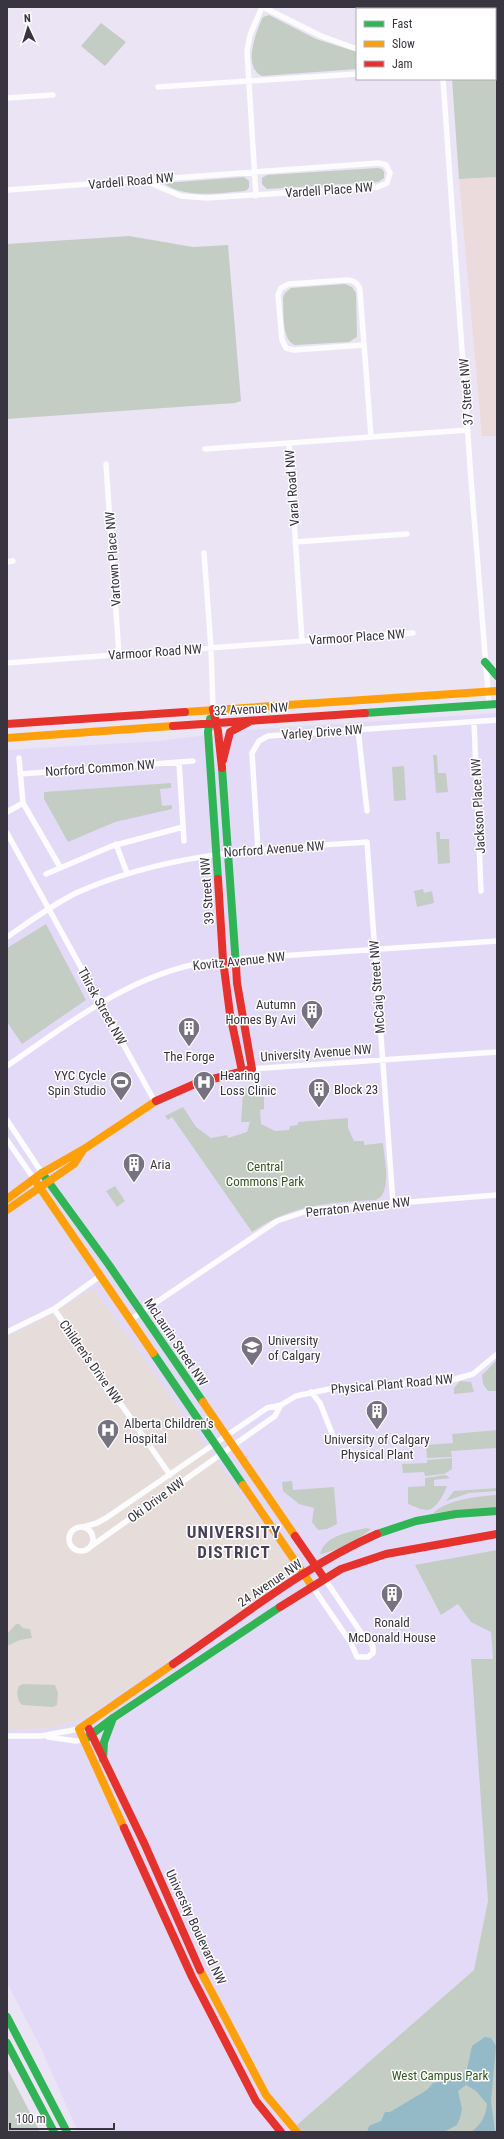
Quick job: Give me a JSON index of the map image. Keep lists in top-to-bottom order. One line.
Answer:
{"streets":{"street":["Vardell Road NW","Vardell Place NW","37 Street NW","Varal Road NW","Vartown Place NW","Varmoor Place NW","Varmoor Road NW","32 Avenue NW","Varley Drive NW","Norford Common NW","Jackson Place NW","Norford Avenue NW","39 Street NW","Kovitz Avenue NW","McCaig Street NW","Thirsk Street NW","University Avenue NW","Perraton Avenue NW","McLaurin Street NW","Children's Drive NW","Physical Plant Road NW","Oki Drive NW","24 Avenue NW","University Boulevard NW"]},"crossings":[["Vardell Road NW","Vardell Place NW"],["37 Street NW","Varal Road NW"],["37 Street NW","32 Avenue NW"],["Varal Road NW","Varmoor Place NW"],["Varal Road NW","Varmoor Road NW"],["Vartown Place NW","Varmoor Road NW"],["Varmoor Place NW","Varmoor Road NW"],["Varmoor Road NW","39 Street NW"],["32 Avenue NW","39 Street NW"],["Varley Drive NW","Jackson Place NW"],["Varley Drive NW","Norford Avenue NW"],["Norford Avenue NW","39 Street NW"],["Norford Avenue NW","McCaig Street NW"],["Norford Avenue NW","Thirsk Street NW"],["39 Street NW","Kovitz Avenue NW"],["39 Street NW","University Avenue NW"],["Kovitz Avenue NW","McCaig Street NW"],["Kovitz Avenue NW","Thirsk Street NW"],["McCaig Street NW","University Avenue NW"],["McCaig Street NW","Perraton Avenue NW"],["Thirsk Street NW","University Avenue NW"],["University Avenue NW","McLaurin Street NW"],["Perraton Avenue NW","McLaurin Street NW"],["McLaurin Street NW","Physical Plant Road NW"],["McLaurin Street NW","Oki Drive NW"],["McLaurin Street NW","24 Avenue NW"],["Children's Drive NW","Oki Drive NW"],["Physical Plant Road NW","Oki Drive NW"],["24 Avenue NW","University Boulevard NW"]],"districts":["UNIVERSITY DISTRICT"],"parks":["Central Commons Park","West Campus Park"],"places":{"building":["Autumn Homes By Avi","The Forge","Block 23","Aria","University of Calgary Physical Plant","Ronald McDonald House"],"sports":["YYC Cycle Spin Studio"],"hospital":["Hearing Loss Clinic","Alberta Children's Hospital"],"school or university":["University of Calgary"]},"legend":["Fast","Slow","Jam"],"scale_bar":"100 m","north":"top"}
